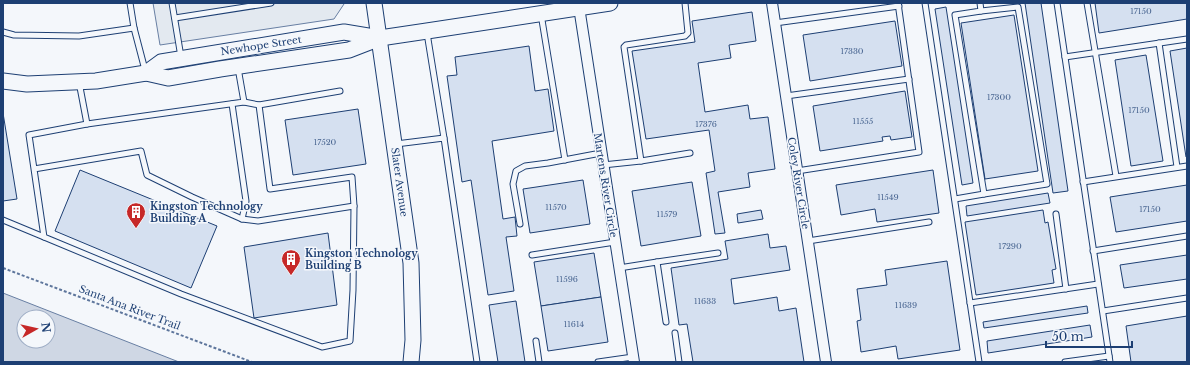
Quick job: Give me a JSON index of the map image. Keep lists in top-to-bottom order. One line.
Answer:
{"streets":{"street":["Newhope Street","Slater Avenue","Coley River Circle","Martens River Circle"],"path":["Santa Ana River Trail"]},"crossings":[["Newhope Street","Slater Avenue"],["Newhope Street","Martens River Circle"]],"places":{"building":["Kingston Technology Building A","Kingston Technology Building B"]},"house_numbers":["17150","17330","17300","17150","11555","17376","17520","11549","11570","17150","11579","17290","11596","11633","11639","11614"],"scale_bar":"50 m","north":"right"}
